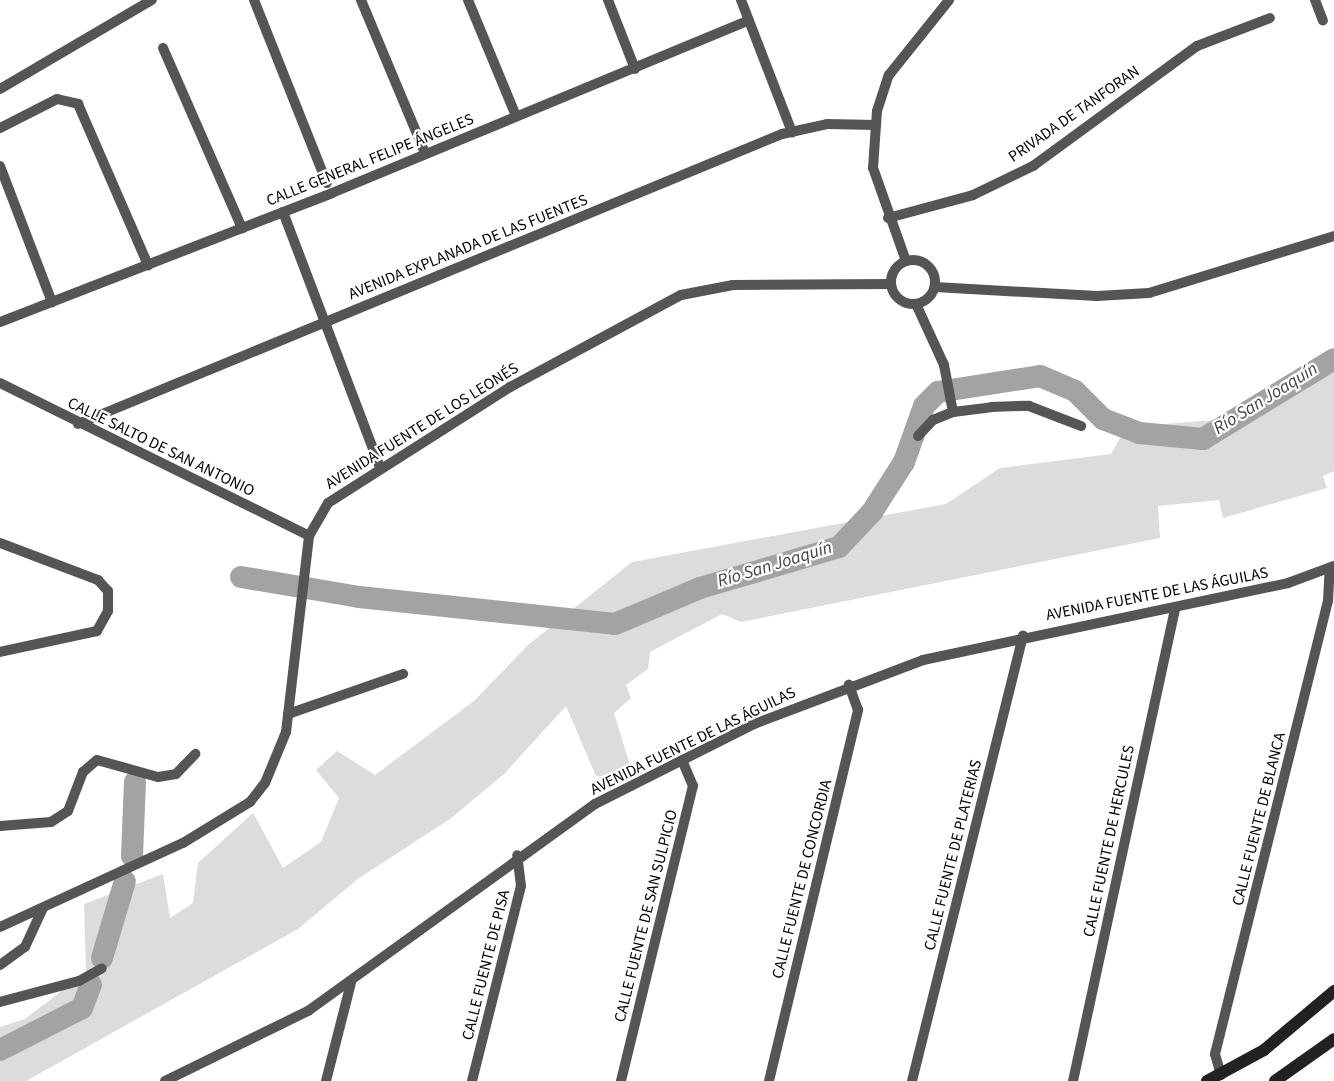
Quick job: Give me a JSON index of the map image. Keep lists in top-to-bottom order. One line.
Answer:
{"streets":{"street":["PRIVADA DE TANFORAN","CALLE GENERAL FELIPE ÁNGELES","AVENIDA EXPLANADA DE LAS FUENTES","AVENIDA FUENTE DE LOS LEONÉS","CALLE SALTO DE SAN ANTONIO","AVENIDA FUENTE DE LAS ÁGUILAS","CALLE FUENTE DE BLANCA","CALLE FUENTE DE HERCULES","CALLE FUENTE DE PLATERIAS","CALLE FUENTE DE CONCORDIA","CALLE FUENTE DE SAN SULPICIO","CALLE FUENTE DE PISA"]},"crossings":[["AVENIDA EXPLANADA DE LAS FUENTES","CALLE SALTO DE SAN ANTONIO"],["AVENIDA FUENTE DE LOS LEONÉS","CALLE SALTO DE SAN ANTONIO"],["AVENIDA FUENTE DE LAS ÁGUILAS","CALLE FUENTE DE BLANCA"],["AVENIDA FUENTE DE LAS ÁGUILAS","CALLE FUENTE DE HERCULES"],["AVENIDA FUENTE DE LAS ÁGUILAS","CALLE FUENTE DE PLATERIAS"],["AVENIDA FUENTE DE LAS ÁGUILAS","CALLE FUENTE DE CONCORDIA"],["AVENIDA FUENTE DE LAS ÁGUILAS","CALLE FUENTE DE SAN SULPICIO"],["AVENIDA FUENTE DE LAS ÁGUILAS","CALLE FUENTE DE PISA"]],"water":["Río San Joaquín"]}
